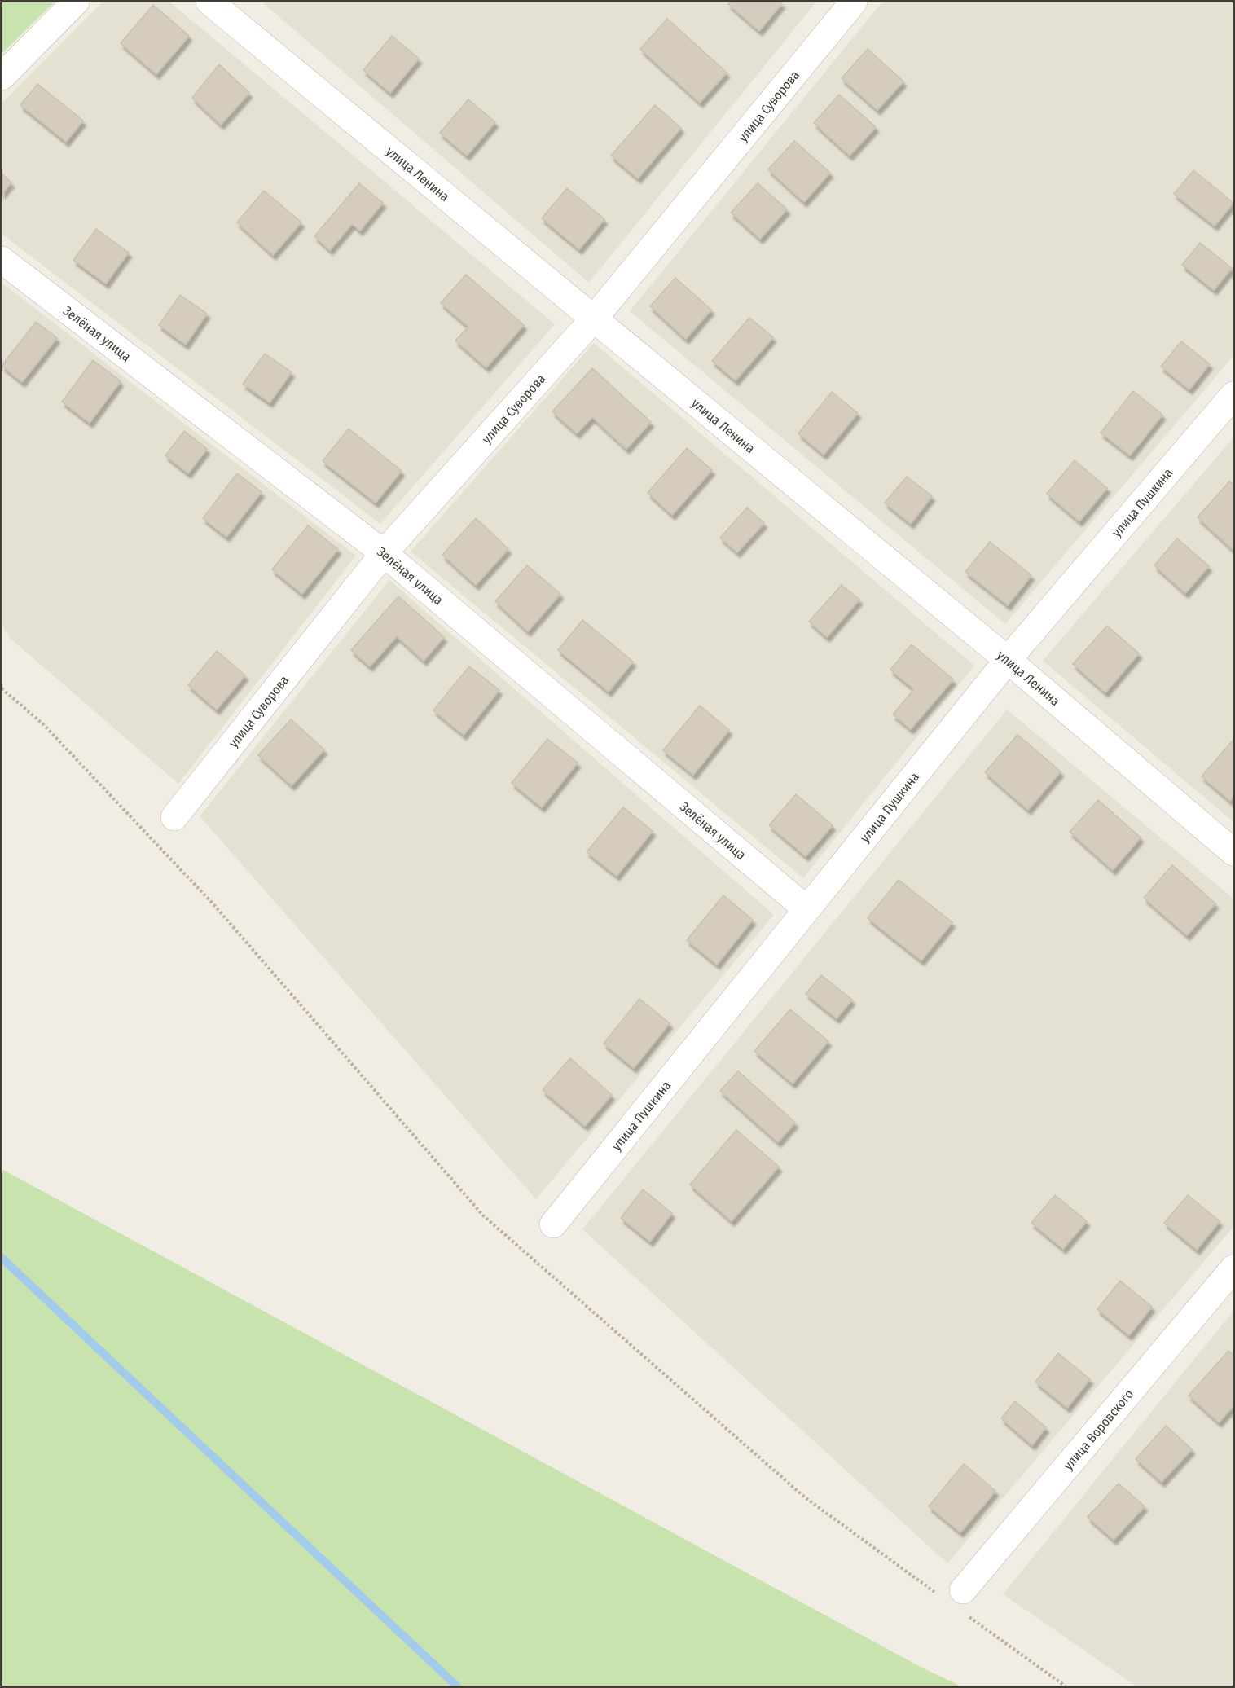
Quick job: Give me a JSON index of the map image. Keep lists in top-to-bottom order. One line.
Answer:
{"streets":{"street":["улица Суворова","улица Ленина","Зелёная улица","улица Пушкина","улица Воровского"]},"crossings":[["улица Суворова","улица Ленина"],["улица Суворова","Зелёная улица"],["улица Ленина","улица Пушкина"],["Зелёная улица","улица Пушкина"]]}
